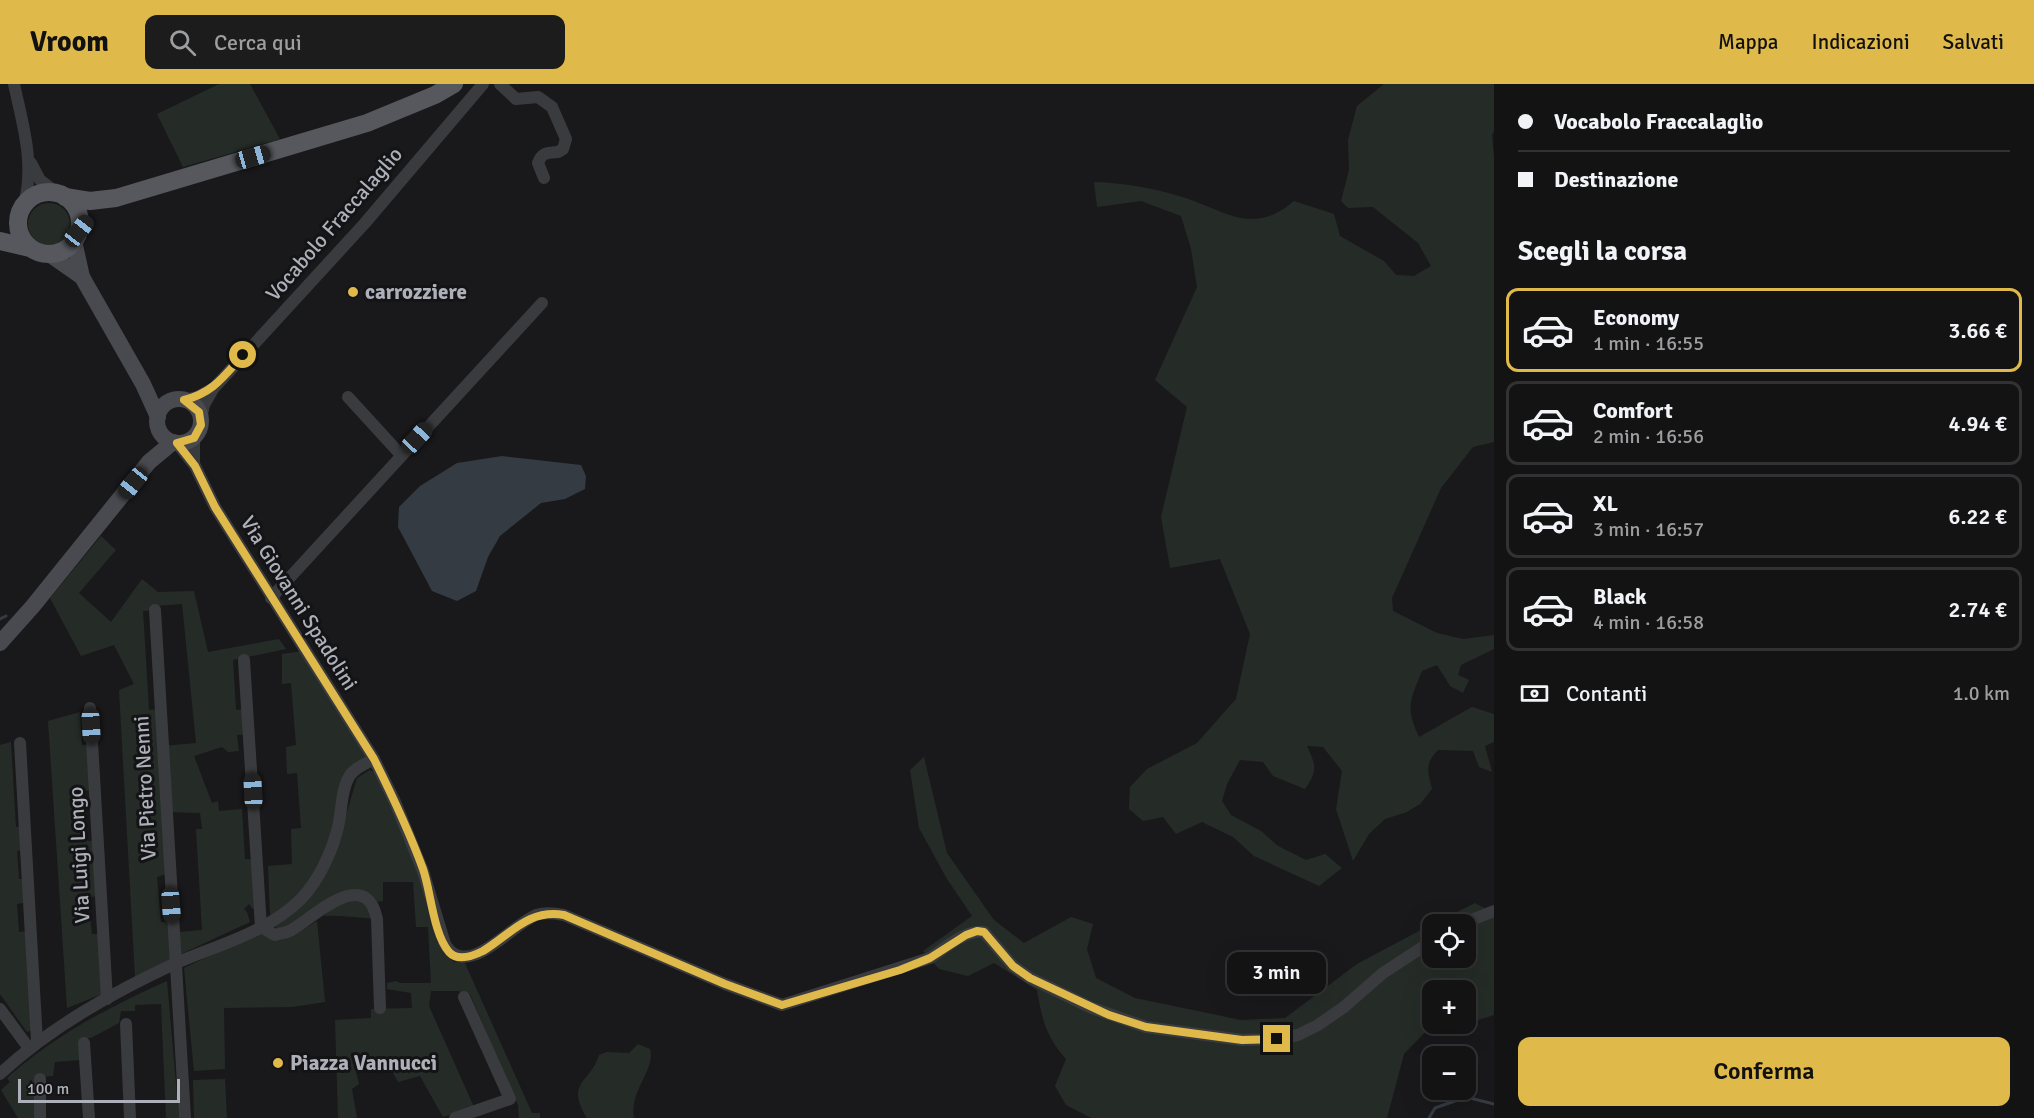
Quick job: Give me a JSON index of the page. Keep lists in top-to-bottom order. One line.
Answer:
{"streets":{"street":["Vocabolo Fraccalaglio","Via Giovanni Spadolini","Via Pietro Nenni","Via Luigi Longo"]},"places":["carrozziere","Piazza Vannucci"],"scale_bar":"100 m","page":{"header":"Vroom","search":"Cerca qui","nav":["Mappa","Indicazioni","Salvati"],"banner":["Vocabolo Fraccalaglio","Destinazione"],"heading":"Scegli la corsa","list":[{"name":"Economy","note":"1 min · 16:55","value":"3.66 €"},{"name":"Comfort","note":"2 min · 16:56","value":"4.94 €"},{"name":"XL","note":"3 min · 16:57","value":"6.22 €"},{"name":"Black","note":"4 min · 16:58","value":"2.74 €"}],"pay":["Contanti","1.0 km"],"map_buttons":["+","−"],"bubble":"3 min","buttons":"Conferma","scale":"100 m"}}
